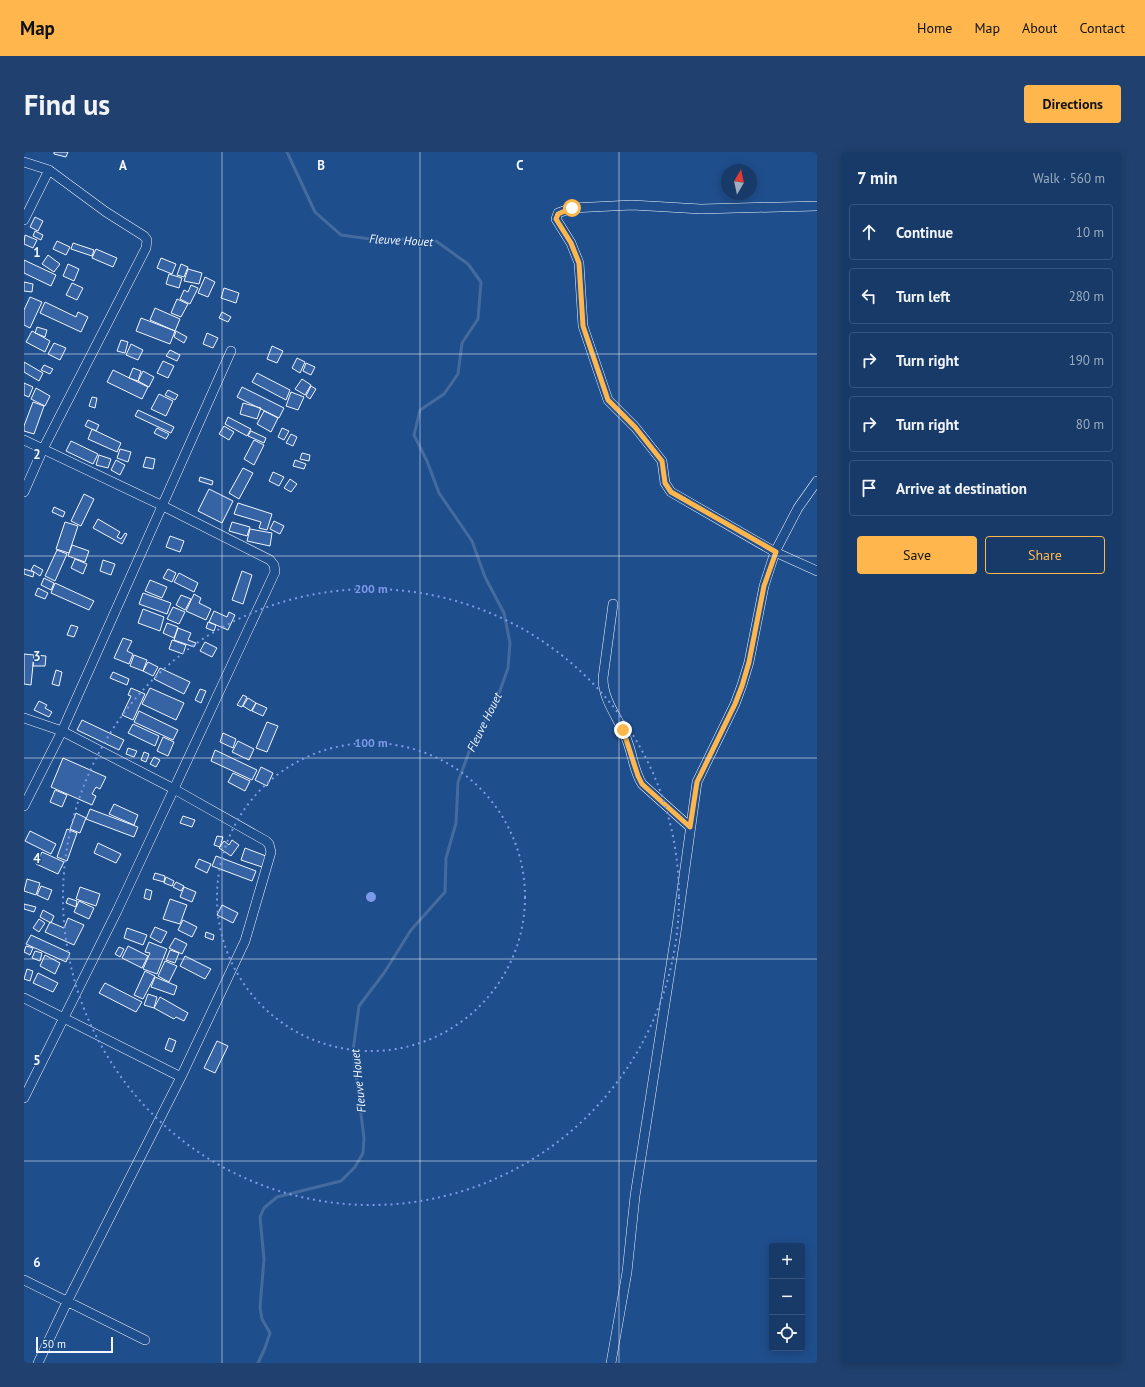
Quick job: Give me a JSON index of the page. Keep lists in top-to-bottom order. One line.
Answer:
{"water":["Fleuve Houet"],"scale_bar":"50 m","north":"top","page":{"header":"Map","nav":["Home","Map","About","Contact"],"buttons":["Directions",["Save","Share"]],"title":"Find us","heading":["7 min","Walk · 560 m"],"list":[["Continue","10 m"],["Turn left","280 m"],["Turn right","190 m"],["Turn right","80 m"],"Arrive at destination"],"map_buttons":["+","−"],"scale":"50 m"},"grid":{"columns":["A","B","C"],"rows":["1","2","3","4","5","6"]},"rings":["200 m","100 m"]}
